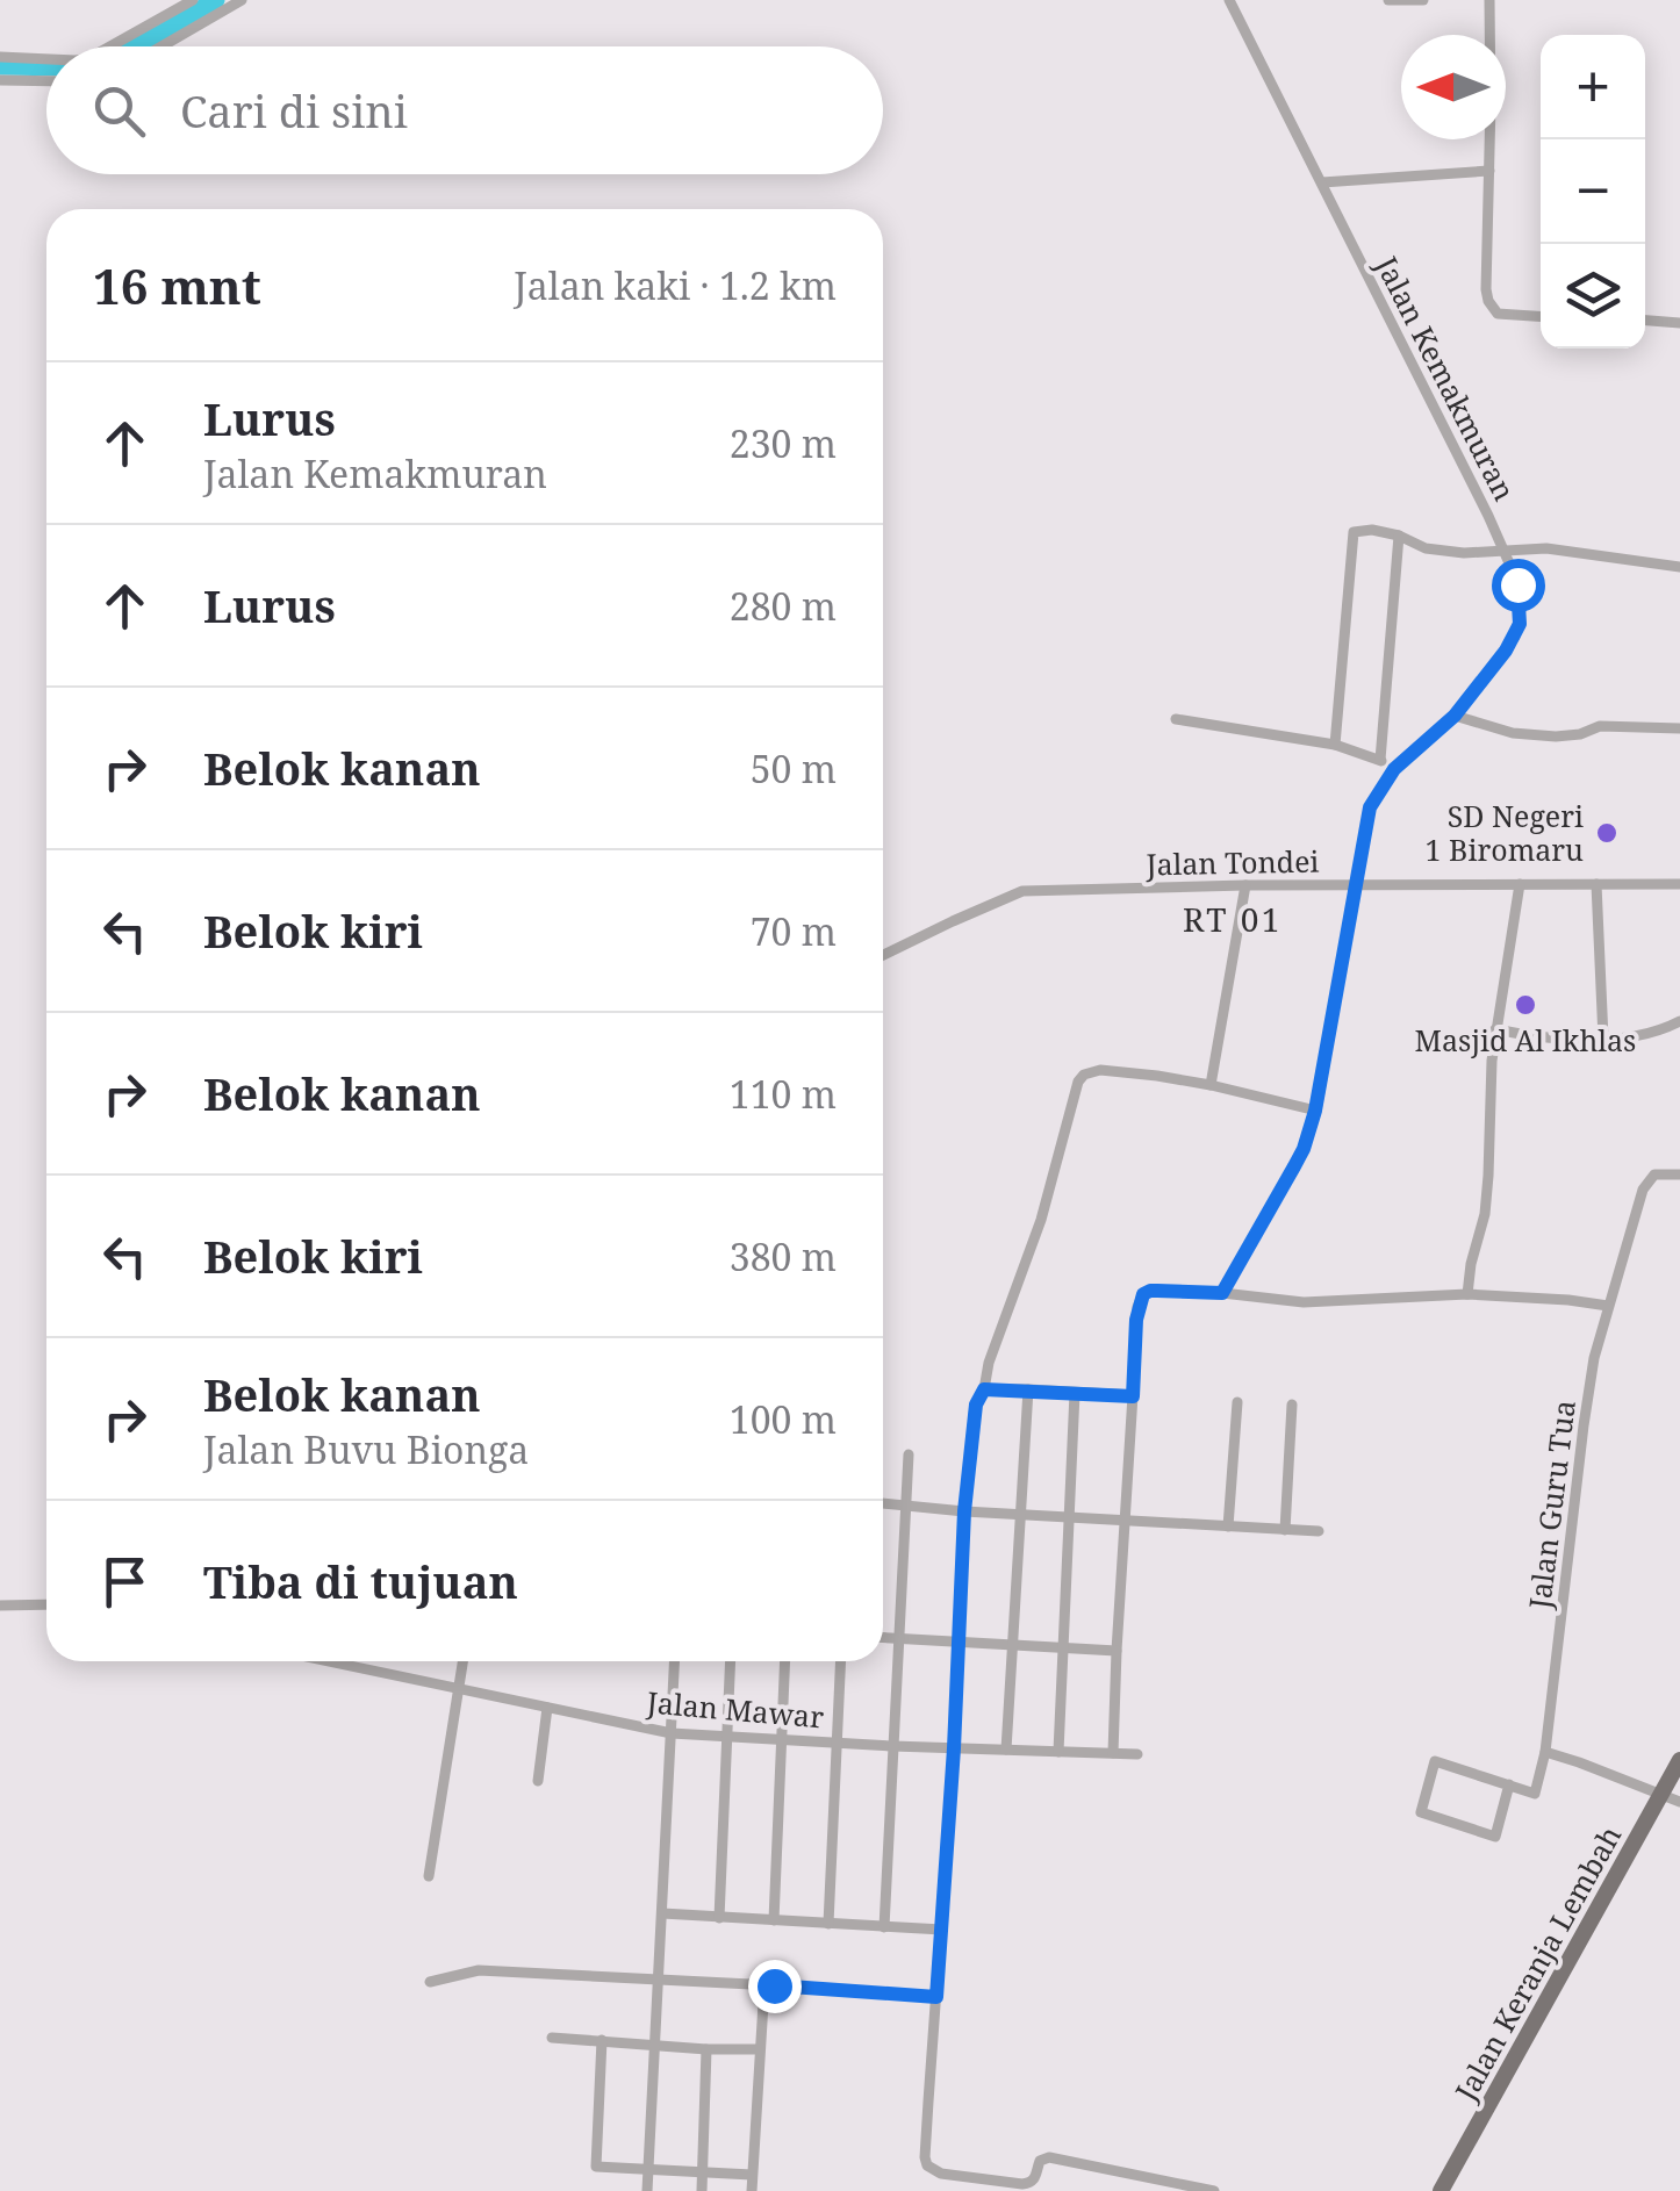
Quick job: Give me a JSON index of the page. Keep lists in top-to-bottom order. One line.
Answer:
{"streets":{"main road":["Jalan Keranja Lembah"],"street":["Jalan Kemakmuran","Jalan Tondei","Jalan Guru Tua","Jalan Mawar"]},"crossings":[["Jalan Kemakmuran","Jalan Tondei"]],"districts":["RT 01"],"places":["SD Negeri 1 Biromaru","Masjid Al Ikhlas"],"north":"left","page":{"map_buttons":["+","−"],"search":"Cari di sini","heading":["16 mnt","Jalan kaki · 1.2 km"],"list":[["Lurus","Jalan Kemakmuran","230 m"],["Lurus","280 m"],["Belok kanan","50 m"],["Belok kiri","70 m"],["Belok kanan","110 m"],["Belok kiri","380 m"],["Belok kanan","Jalan Buvu Bionga","100 m"],"Tiba di tujuan"]}}
